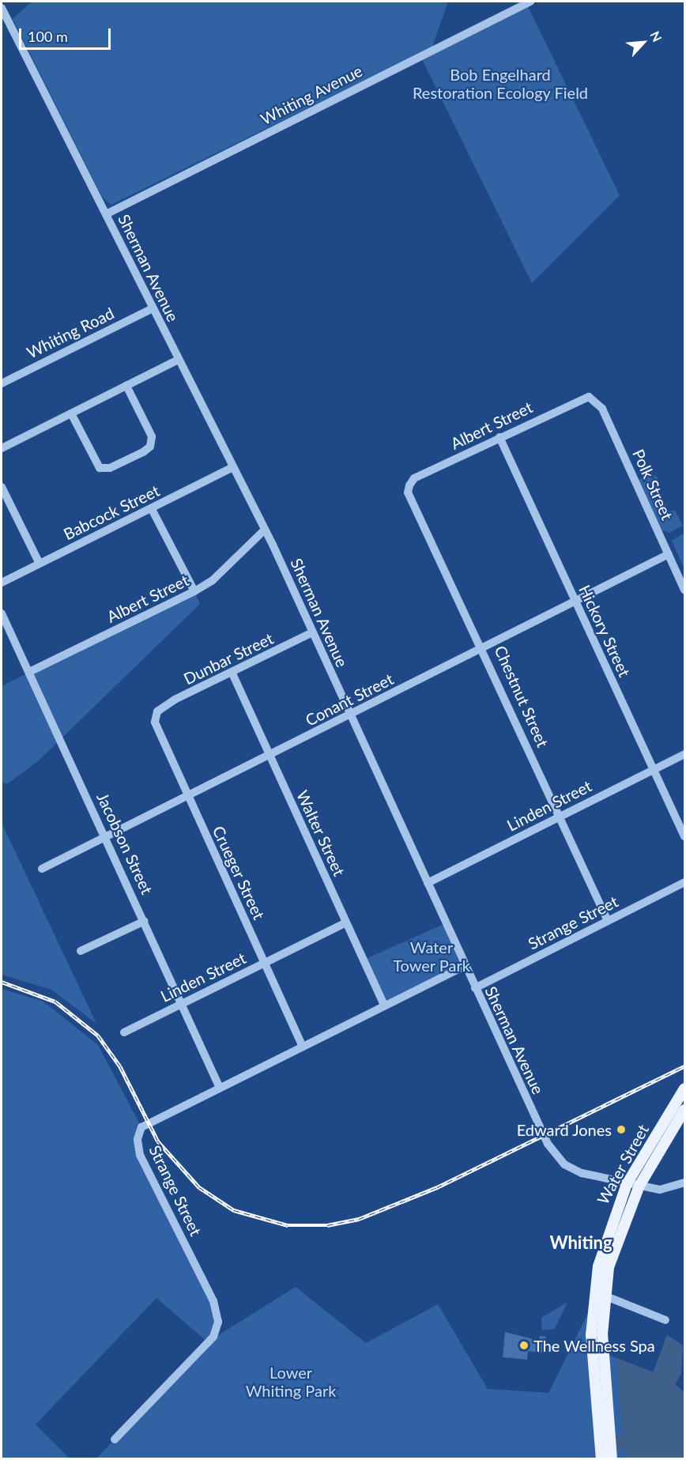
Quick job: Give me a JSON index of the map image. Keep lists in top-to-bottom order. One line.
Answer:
{"streets":{"main road":["Water Street"],"street":["Whiting Avenue","Sherman Avenue","Whiting Road","Albert Street","Polk Street","Babcock Street","Hickory Street","Dunbar Street","Chestnut Street","Conant Street","Linden Street","Walter Street","Jacobson Street","Crueger Street","Strange Street"]},"crossings":[["Whiting Avenue","Sherman Avenue"],["Sherman Avenue","Whiting Road"],["Sherman Avenue","Albert Street"],["Sherman Avenue","Babcock Street"],["Sherman Avenue","Dunbar Street"],["Sherman Avenue","Conant Street"],["Sherman Avenue","Linden Street"],["Sherman Avenue","Strange Street"],["Sherman Avenue","Water Street"],["Albert Street","Polk Street"],["Albert Street","Hickory Street"],["Albert Street","Chestnut Street"],["Albert Street","Jacobson Street"],["Polk Street","Conant Street"],["Hickory Street","Conant Street"],["Hickory Street","Linden Street"],["Dunbar Street","Walter Street"],["Dunbar Street","Crueger Street"],["Chestnut Street","Conant Street"],["Chestnut Street","Linden Street"],["Chestnut Street","Strange Street"],["Conant Street","Walter Street"],["Conant Street","Jacobson Street"],["Conant Street","Crueger Street"],["Linden Street","Walter Street"],["Linden Street","Jacobson Street"],["Linden Street","Crueger Street"],["Walter Street","Strange Street"],["Jacobson Street","Strange Street"],["Crueger Street","Strange Street"]],"districts":["Whiting"],"parks":["Bob Engelhard Restoration Ecology Field","Water Tower Park","Lower Whiting Park"],"places":["Edward Jones","The Wellness Spa"],"scale_bar":"100 m","north":"top right"}
